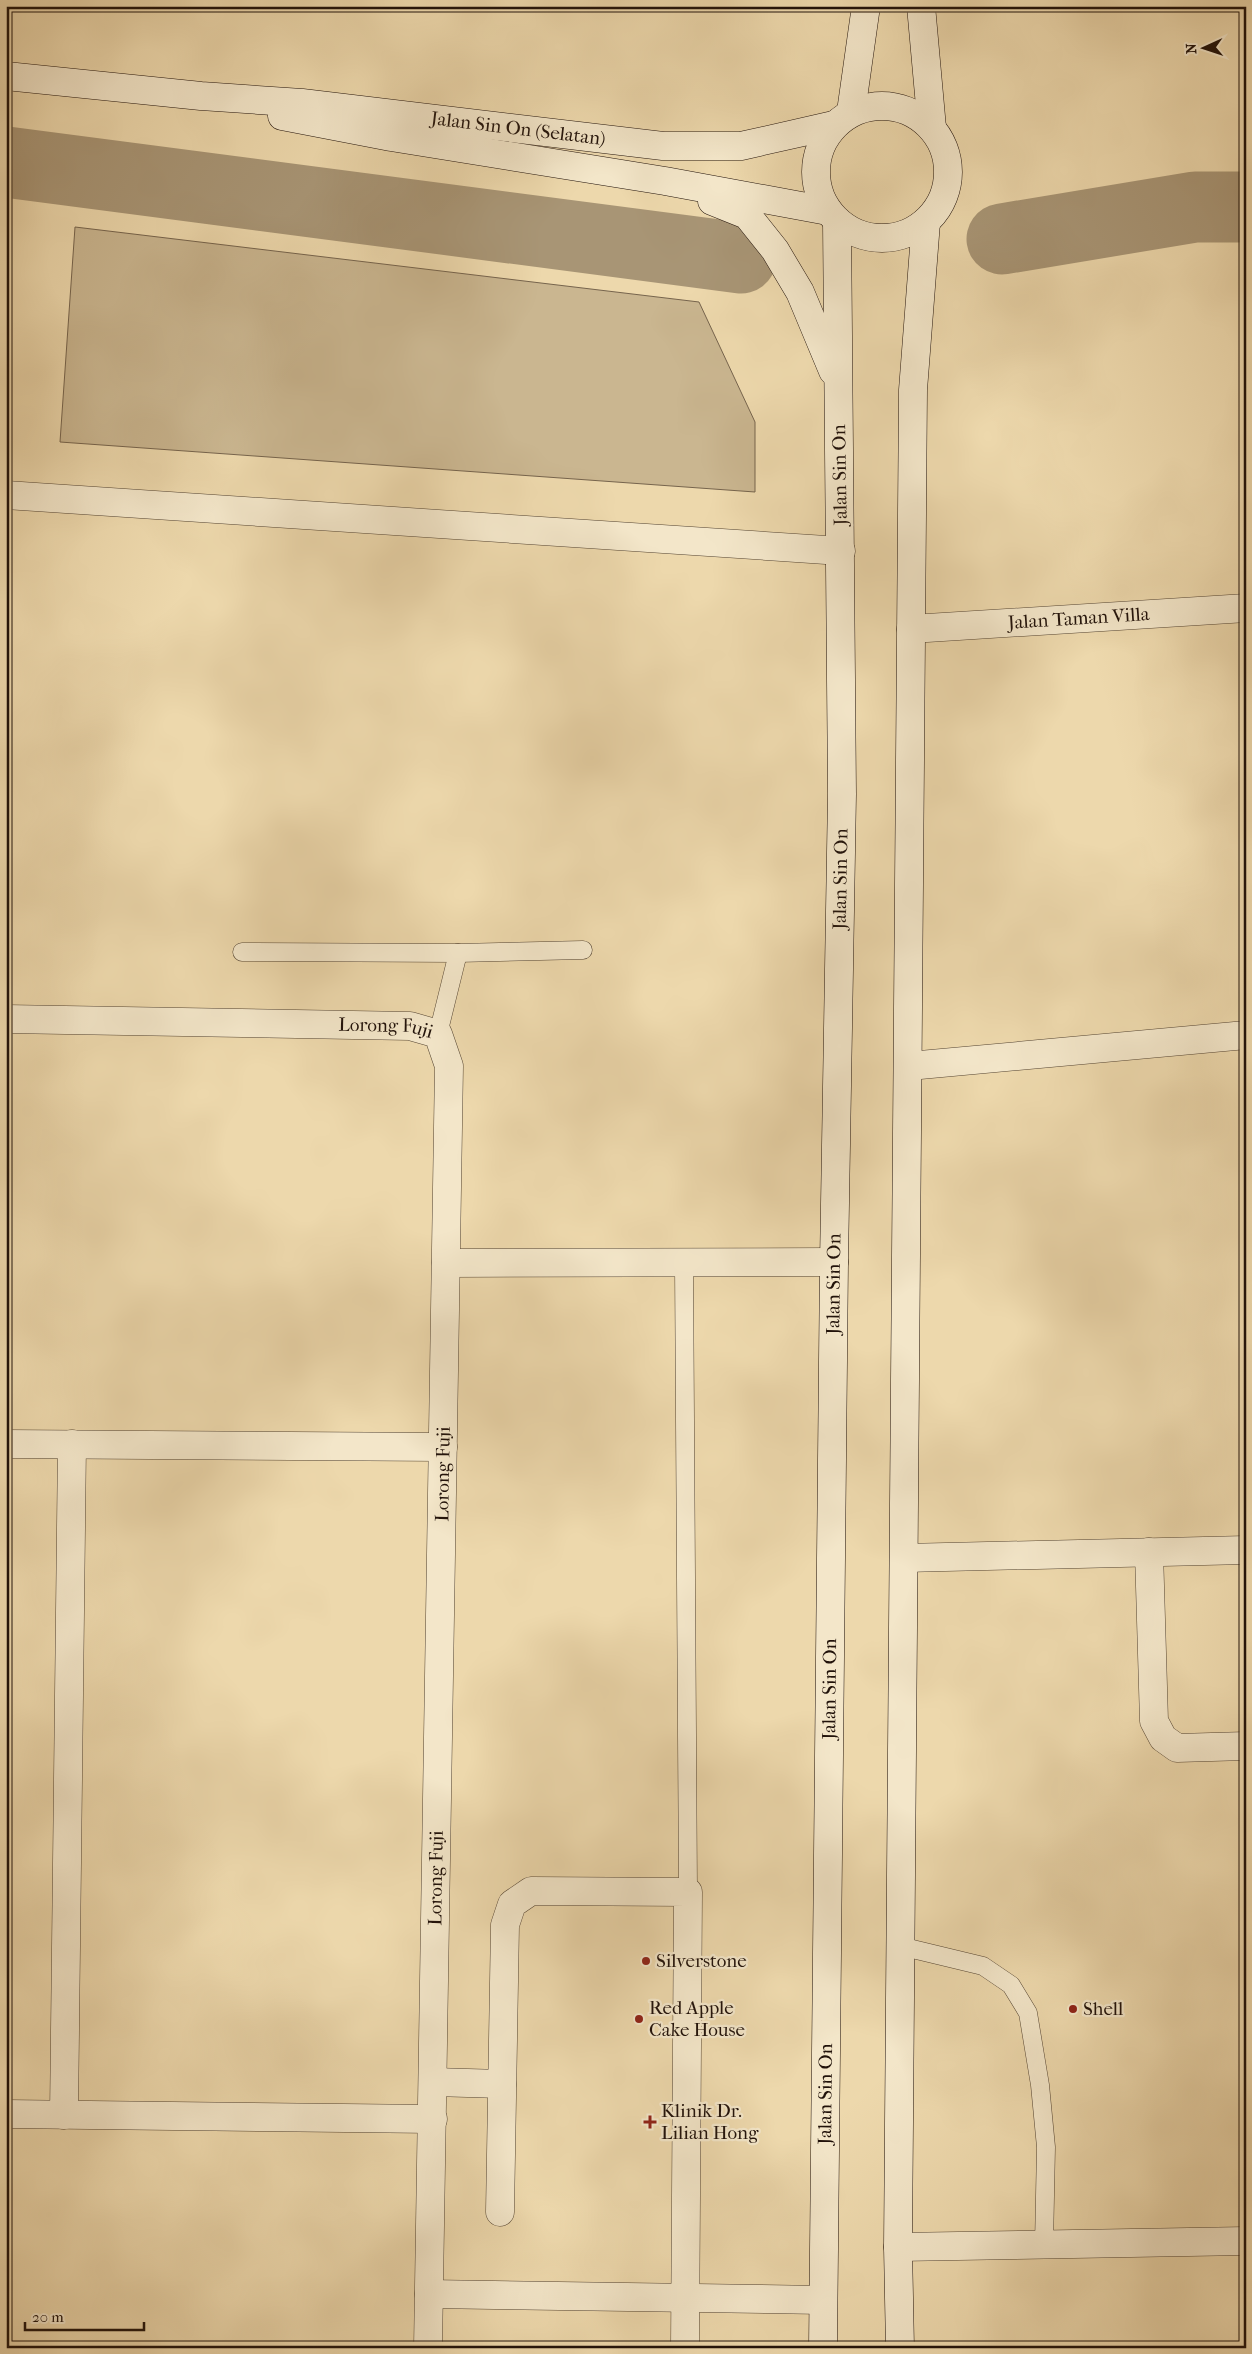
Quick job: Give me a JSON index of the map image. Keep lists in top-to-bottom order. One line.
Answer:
{"streets":{"street":["Jalan Sin On (Selatan)","Jalan Sin On","Jalan Taman Villa","Lorong Fuji"]},"crossings":[["Jalan Sin On (Selatan)","Jalan Sin On"]],"places":{"other":["Silverstone","Shell","Red Apple Cake House"],"health":["Klinik Dr. Lilian Hong"]},"scale_bar":"20 m","north":"left"}
